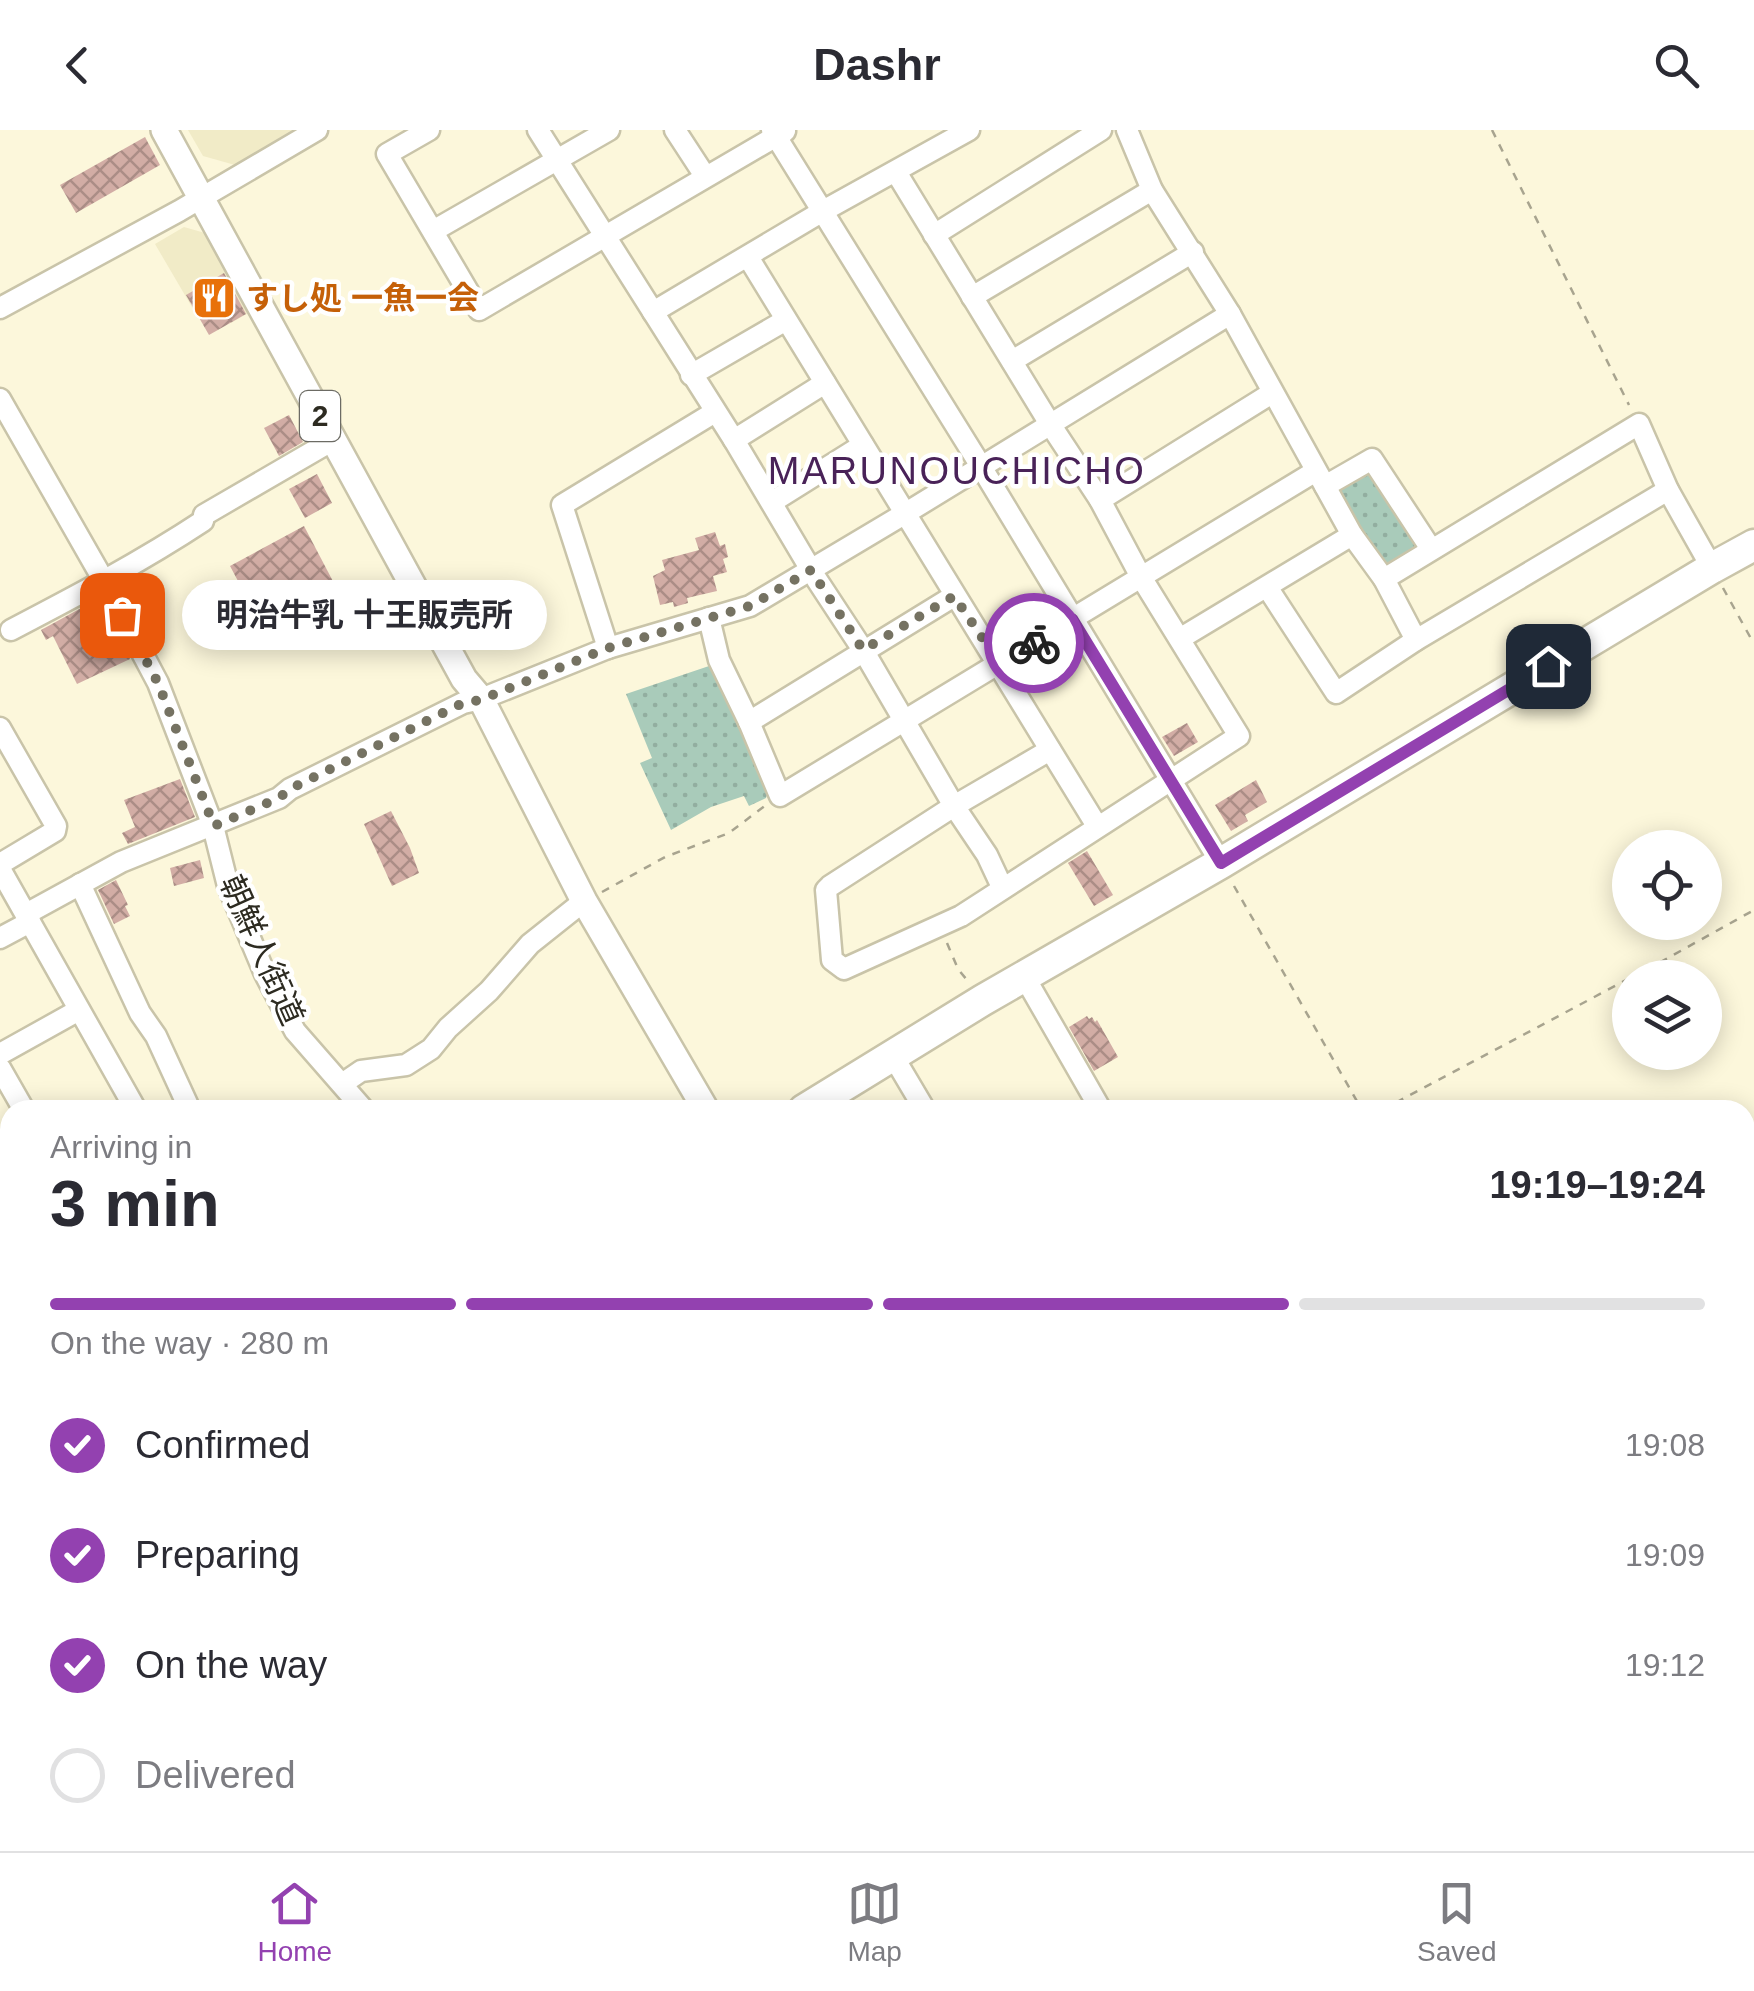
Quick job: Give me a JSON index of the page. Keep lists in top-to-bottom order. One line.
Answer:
{"streets":{"main road":["2"],"street":["朝鮮人街道"]},"districts":["MARUNOUCHICHO"],"places":{"restaurant":["すし処 一魚一会"],"other":["明治牛乳 十王販売所"]},"page":{"header":"Dashr","bubble":"明治牛乳 十王販売所","heading":["3 min","Arriving in","19:19–19:24"],"bar":"On the way · 280 m","list":[["Confirmed","19:08"],["Preparing","19:09"],["On the way","19:12"],"Delivered"],"tabs":["Home","Map","Saved"]}}
